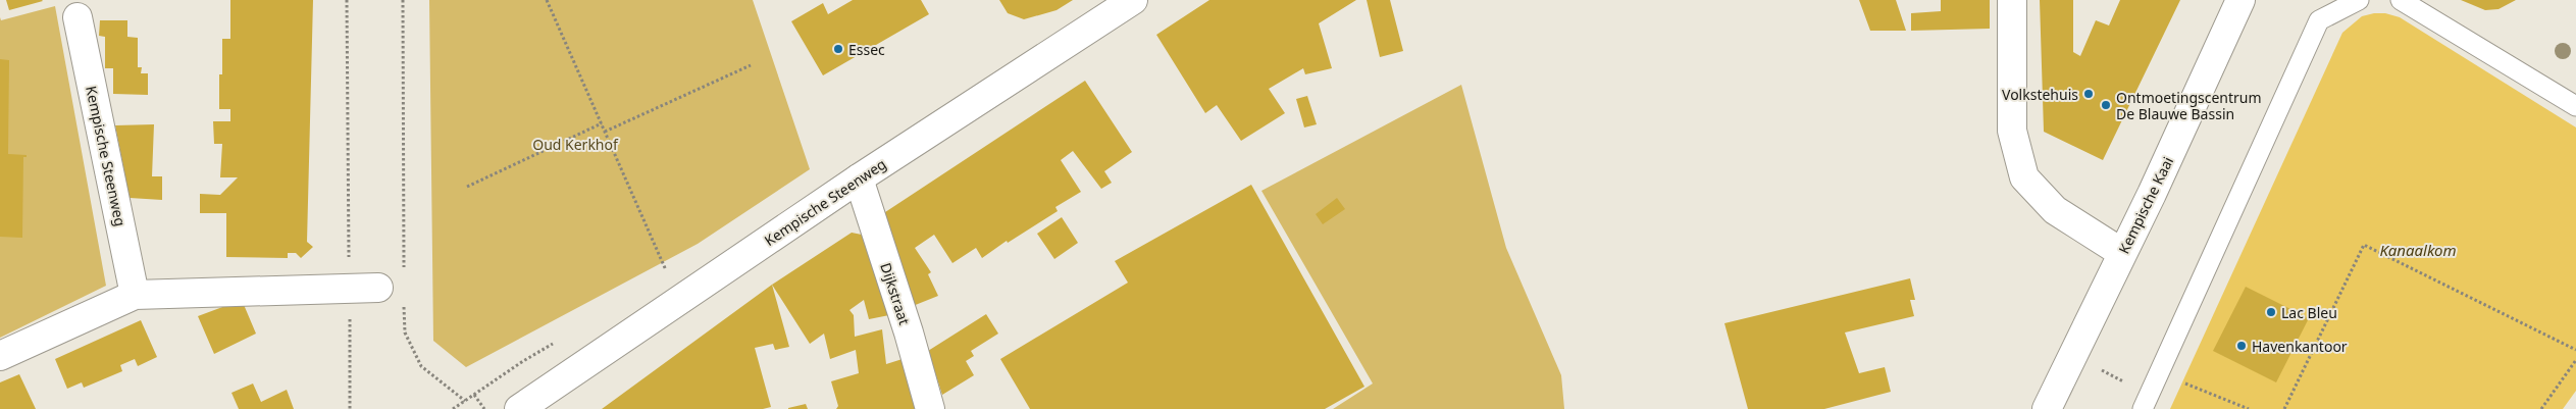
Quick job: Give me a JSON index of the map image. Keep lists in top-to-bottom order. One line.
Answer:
{"streets":{"street":["Kempische Steenweg","Kempische Kaai","Dijkstraat"]},"crossings":[["Kempische Steenweg","Dijkstraat"]],"water":["Kanaalkom"],"parks":["Oud Kerkhof"],"places":["Essec","Volkstehuis","Ontmoetingscentrum De Blauwe Bassin","Lac Bleu","Havenkantoor"]}
